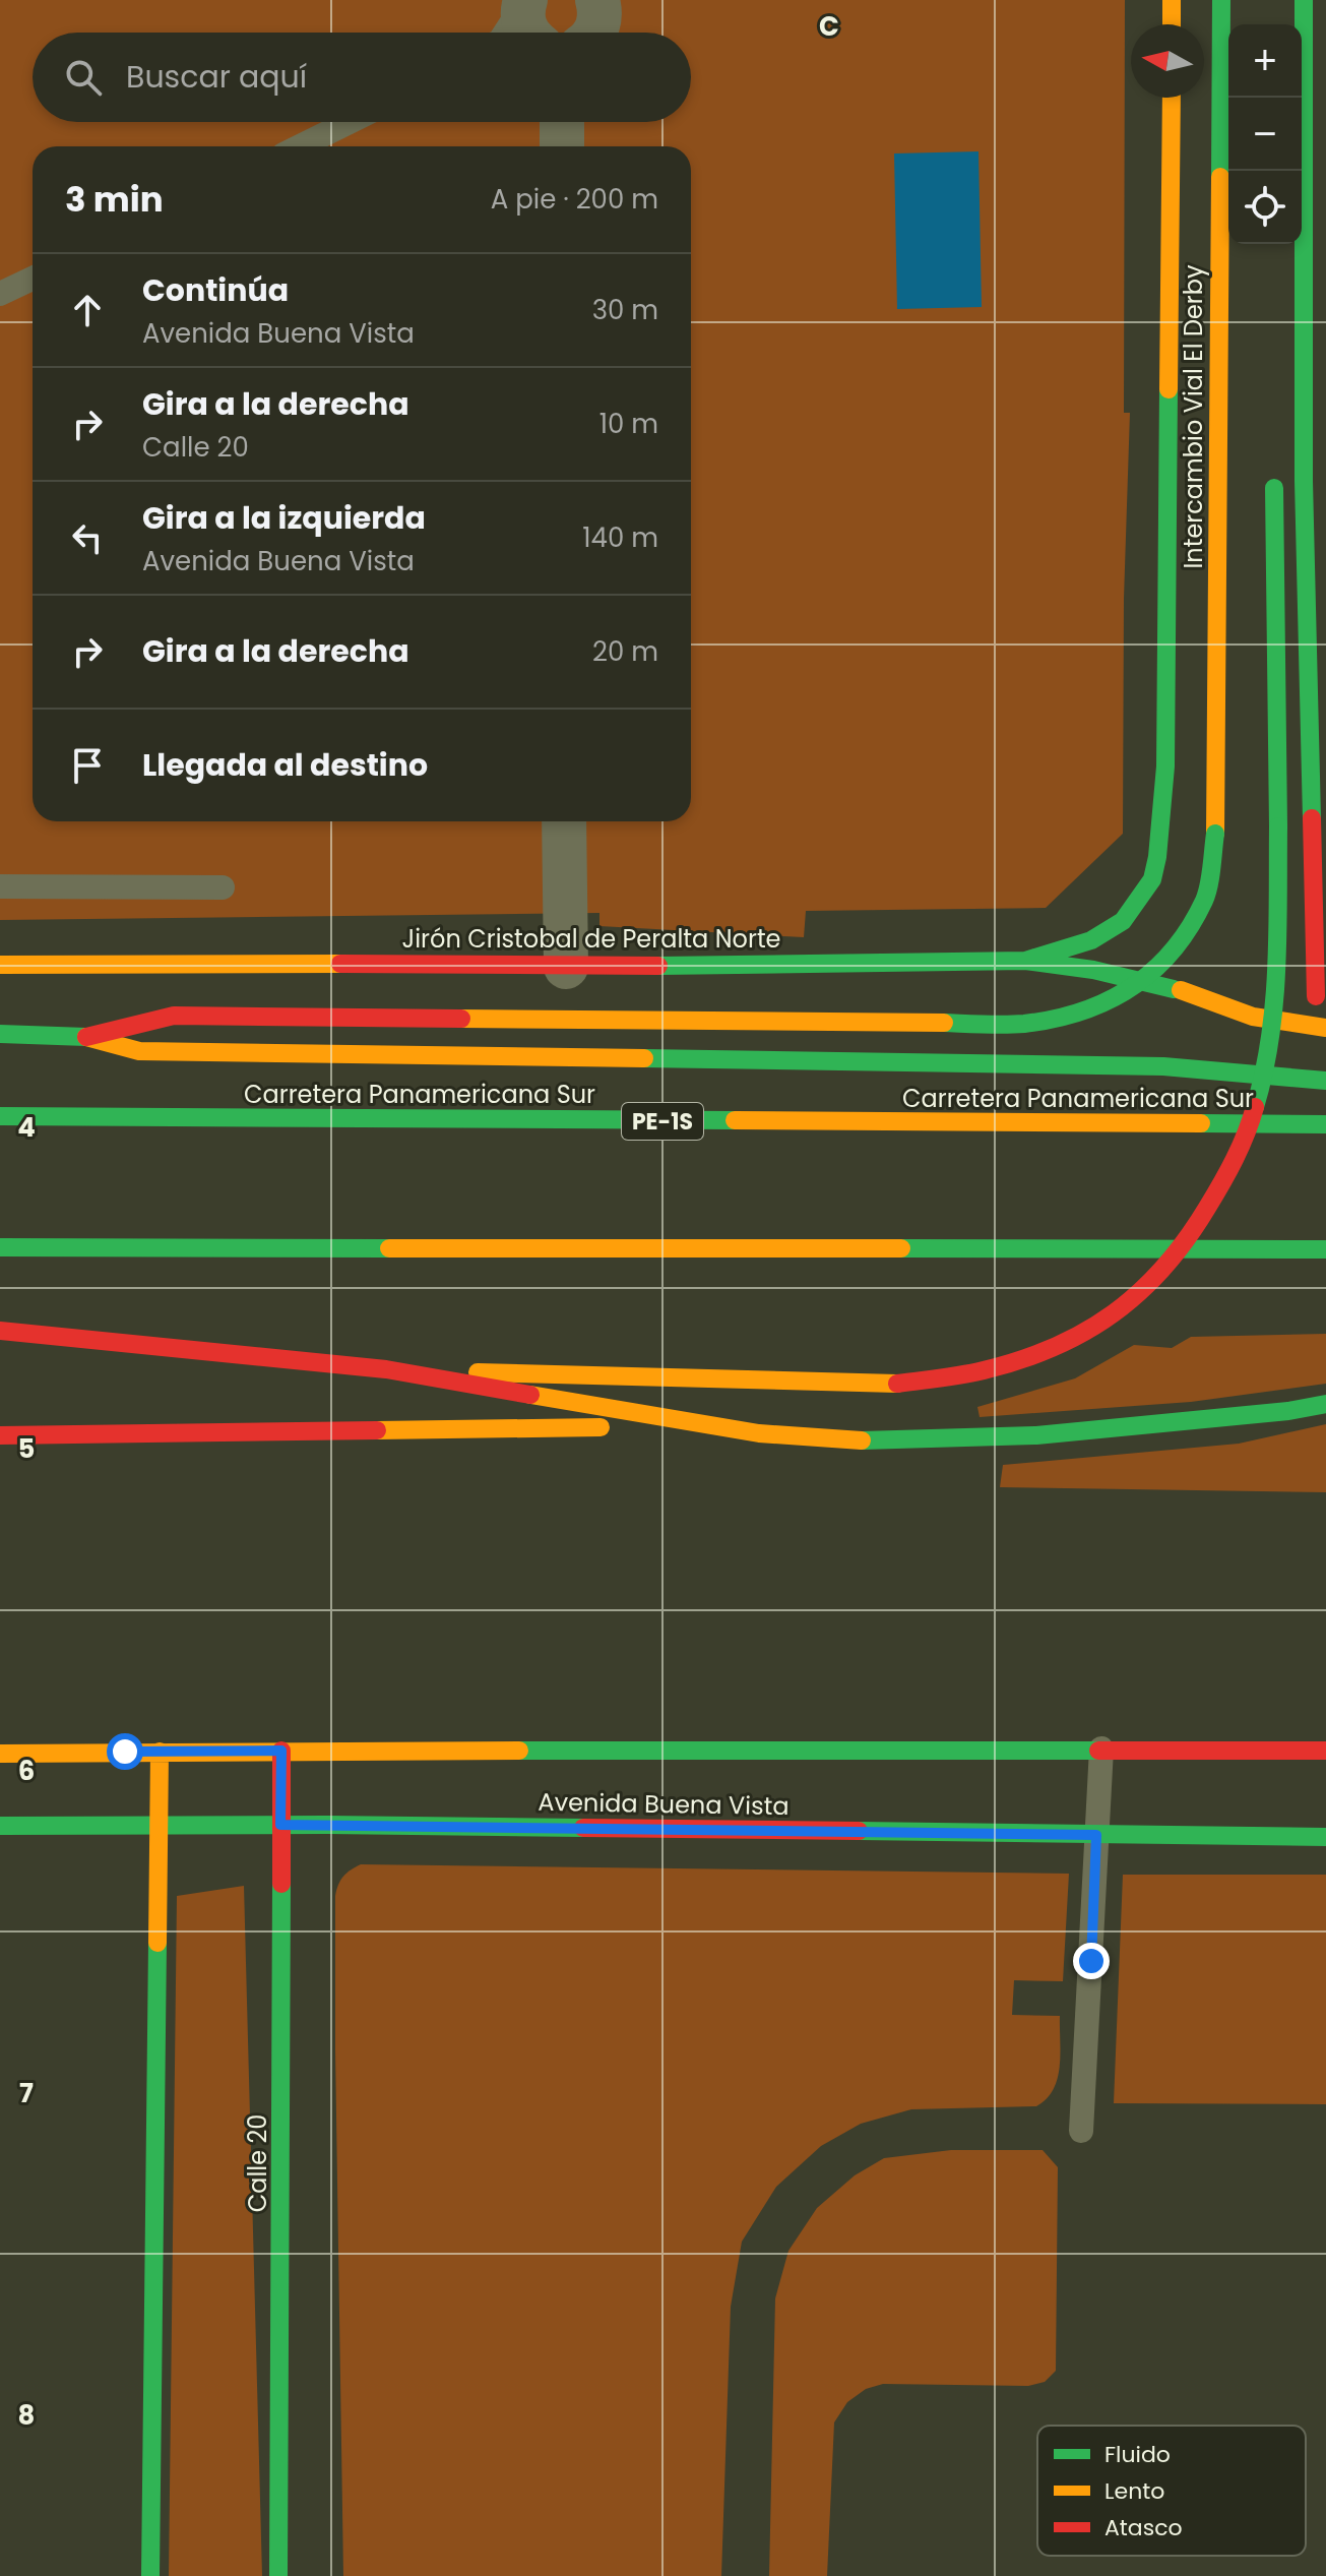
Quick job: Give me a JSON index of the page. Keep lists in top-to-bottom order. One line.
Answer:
{"streets":{"main road":["Intercambio Vial El Derby","Jirón Cristobal de Peralta Norte","Carretera Panamericana Sur","PE-1S","Avenida Buena Vista","Calle 20"]},"crossings":[["Avenida Buena Vista","Calle 20"]],"legend":["Fluido","Lento","Atasco"],"north":"left","page":{"map_buttons":["+","−"],"search":"Buscar aquí","heading":["3 min","A pie · 200 m"],"list":[["Continúa","Avenida Buena Vista","30 m"],["Gira a la derecha","Calle 20","10 m"],["Gira a la izquierda","Avenida Buena Vista","140 m"],["Gira a la derecha","20 m"],"Llegada al destino"]},"grid":{"columns":["C"],"rows":["4","5","6","7","8"]}}
